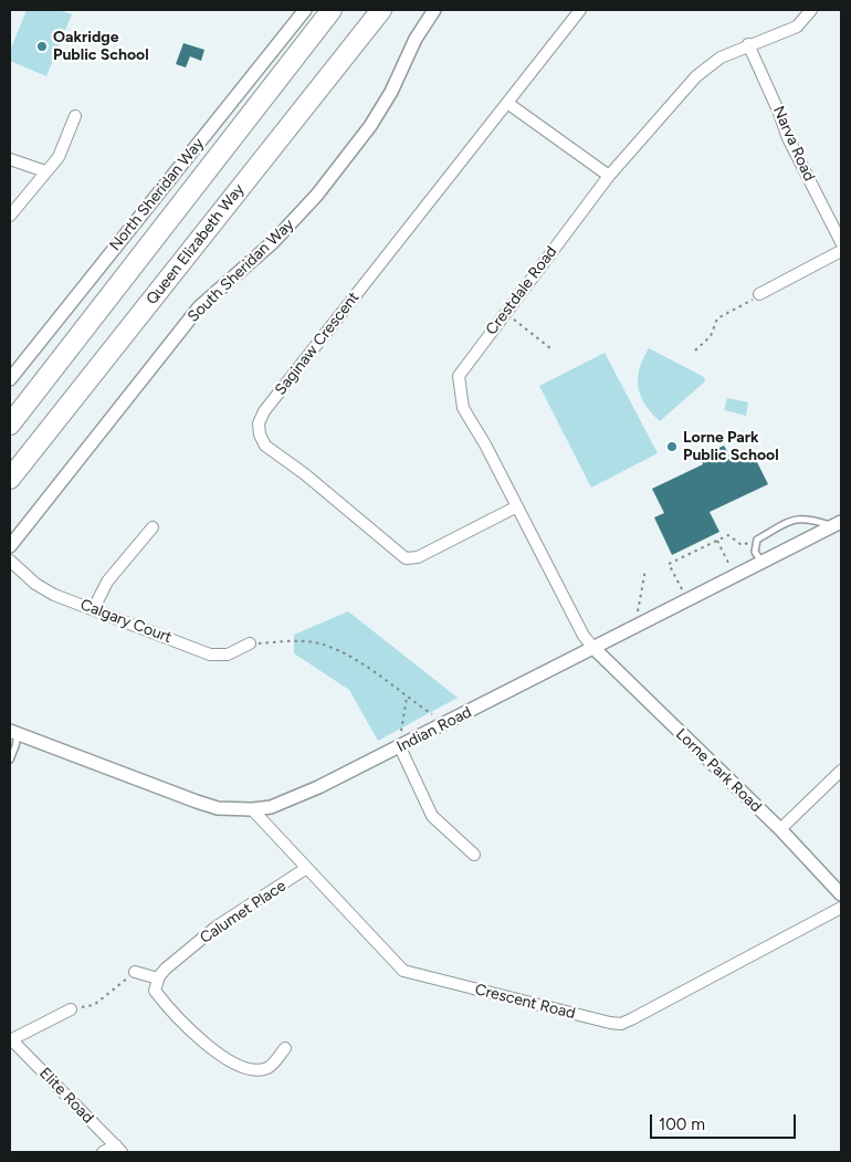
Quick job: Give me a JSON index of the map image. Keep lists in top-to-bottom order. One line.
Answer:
{"streets":{"highway":["Queen Elizabeth Way"],"street":["Narva Road","North Sheridan Way","South Sheridan Way","Crestdale Road","Saginaw Crescent","Calgary Court","Indian Road","Lorne Park Road","Calumet Place","Crescent Road","Elite Road"]},"crossings":[["Narva Road","Crestdale Road"],["Crestdale Road","Saginaw Crescent"],["Crestdale Road","Indian Road"],["Crestdale Road","Lorne Park Road"],["Indian Road","Lorne Park Road"],["Indian Road","Crescent Road"],["Calumet Place","Crescent Road"]],"places":["Oakridge Public School","Lorne Park Public School"],"scale_bar":"100 m"}
